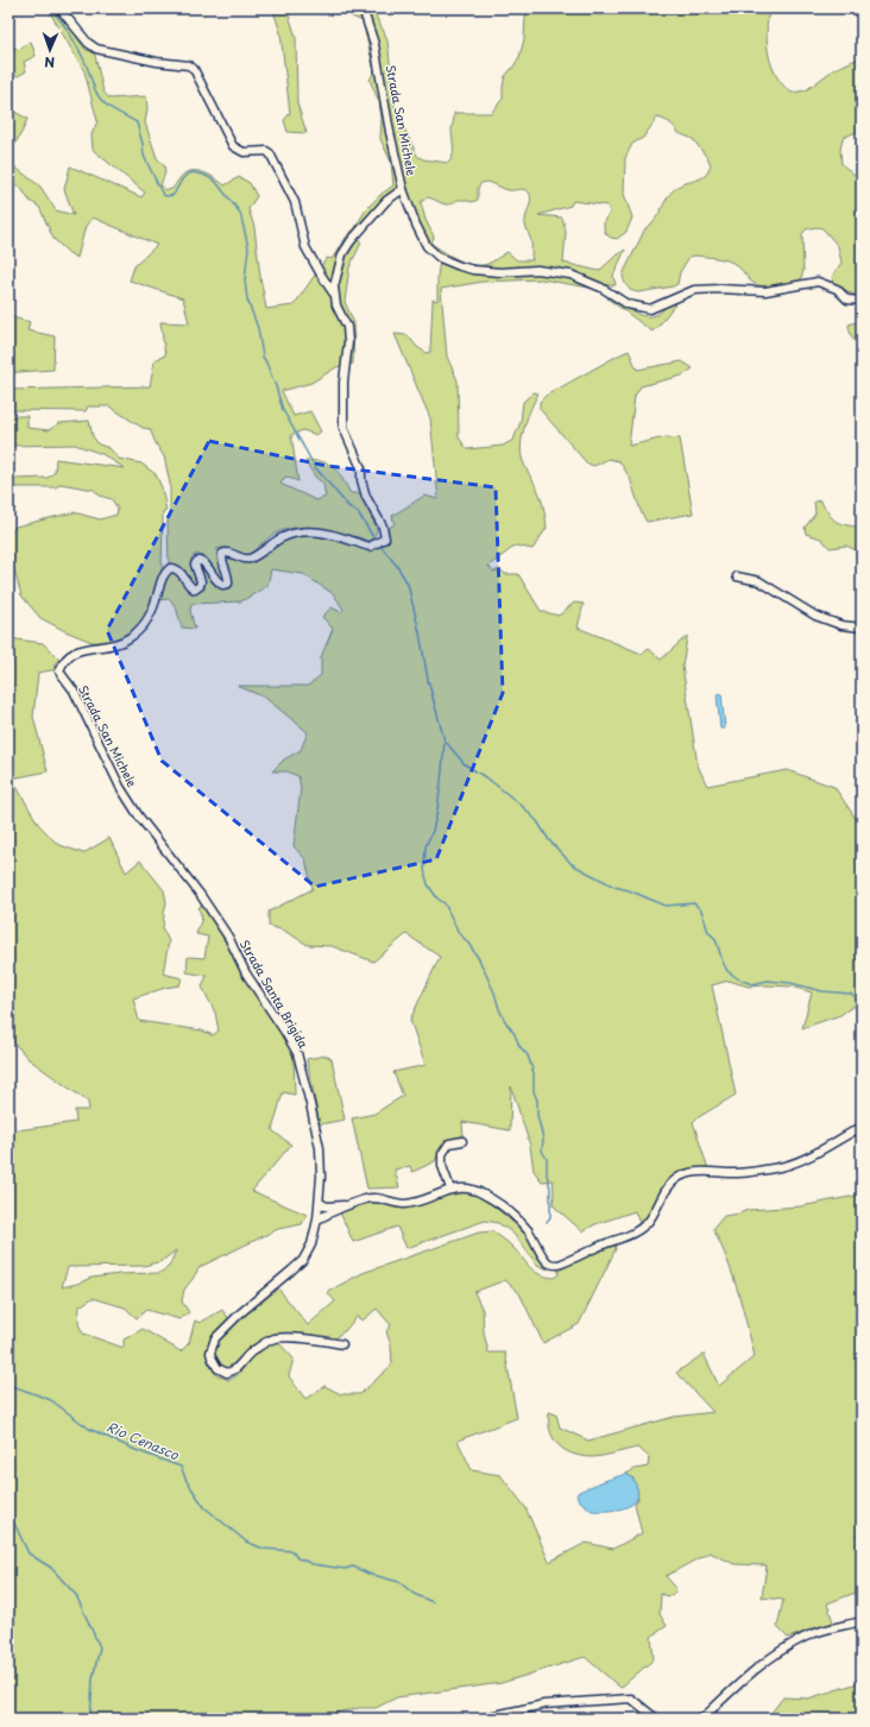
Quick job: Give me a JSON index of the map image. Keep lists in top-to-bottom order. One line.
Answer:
{"streets":{"street":["Strada San Michele","Strada Santa Brigida"]},"crossings":[["Strada San Michele","Strada Santa Brigida"]],"water":["Rio Cenasco"],"north":"bottom"}
